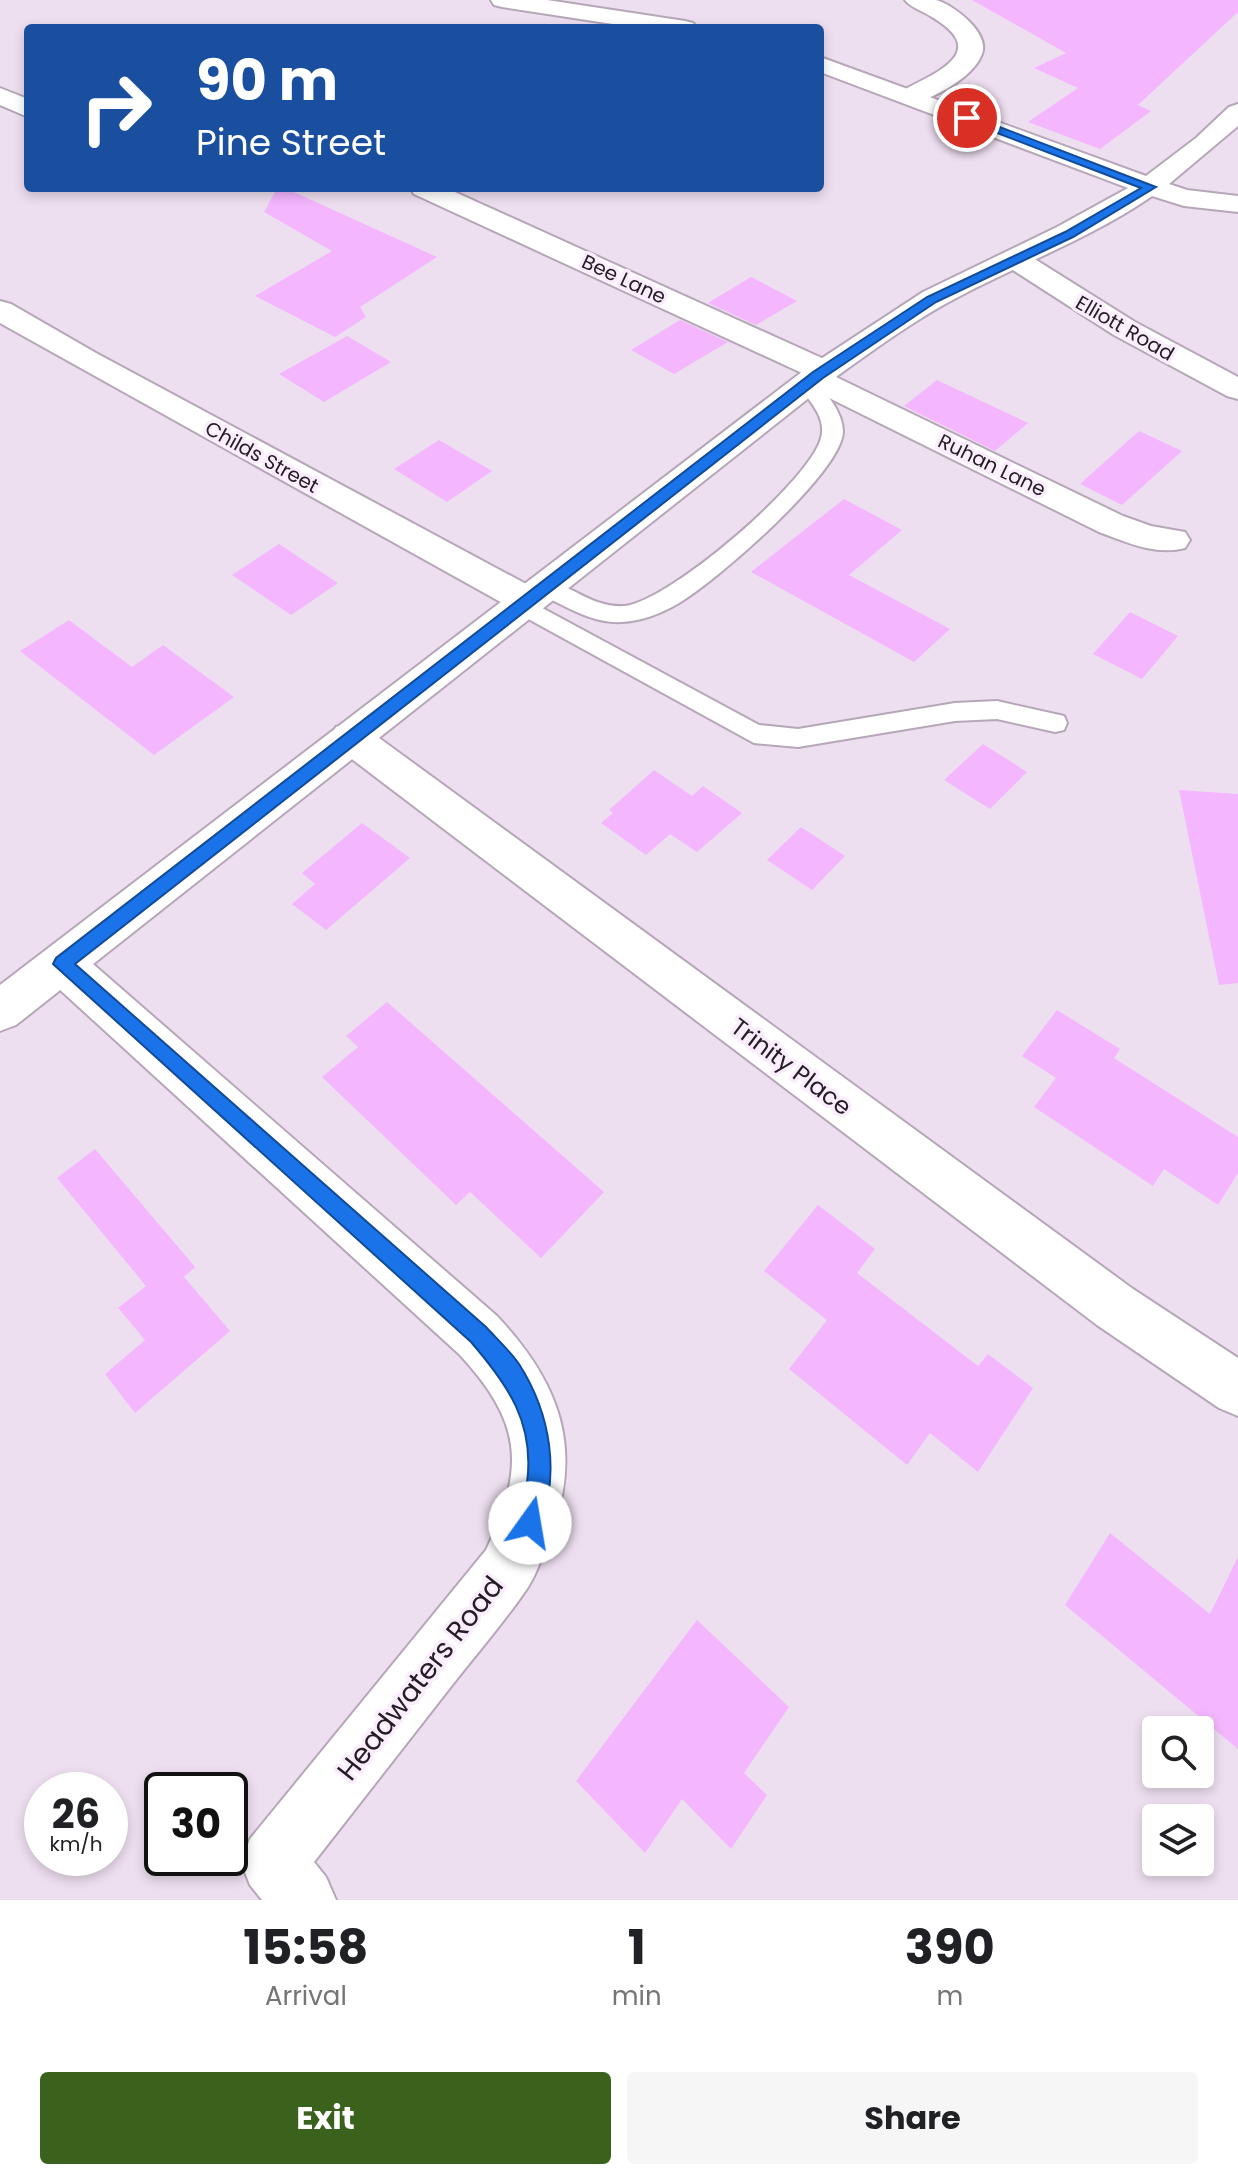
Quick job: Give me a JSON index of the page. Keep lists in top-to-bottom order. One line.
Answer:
{"streets":{"street":["Bee Lane","Elliott Road","Childs Street","Ruhan Lane","Trinity Place","Headwaters Road"]},"crossings":[["Bee Lane","Ruhan Lane"]],"page":{"turn":["90 m","Pine Street"],"speed":"26 km/h","limit":"30","eta":["15:58","Arrival","1","min","390","m"],"buttons":["Exit","Share"]}}
